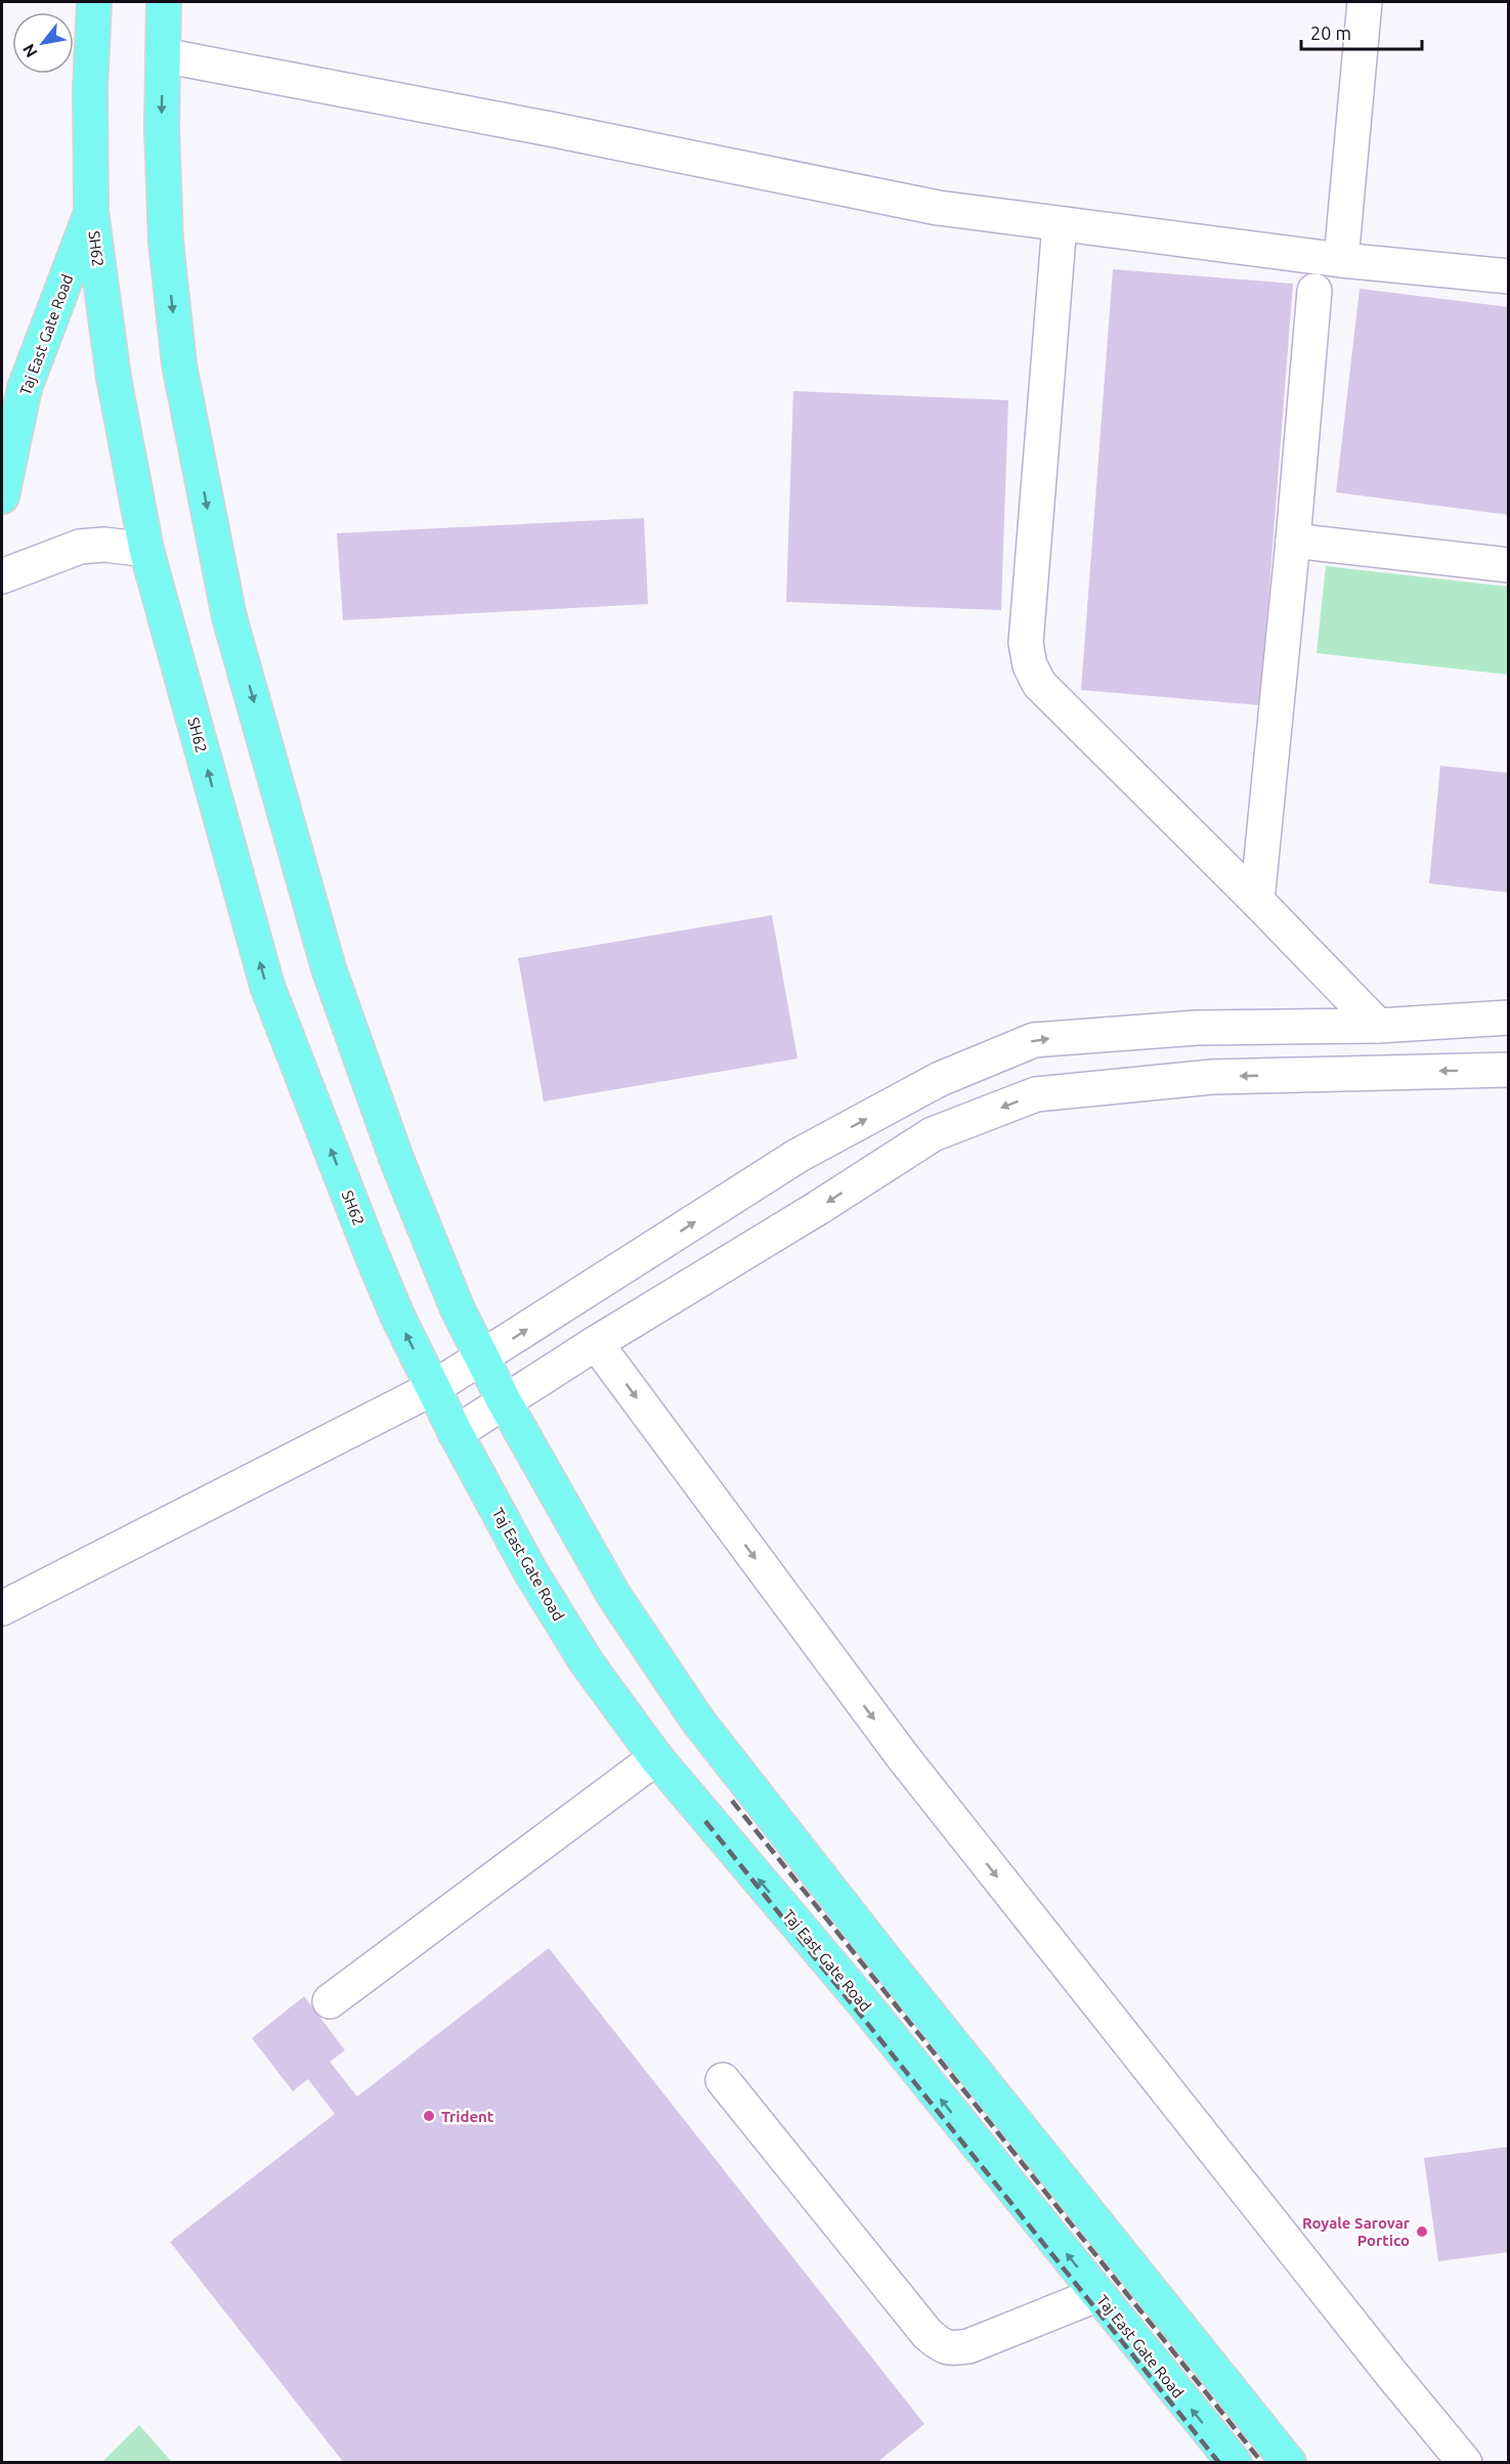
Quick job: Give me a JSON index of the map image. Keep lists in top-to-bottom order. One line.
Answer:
{"streets":{"main road":["SH62","Taj East Gate Road"]},"crossings":[["SH62","Taj East Gate Road"]],"places":["Trident","Royale Sarovar Portico"],"scale_bar":"20 m","north":"bottom left"}
